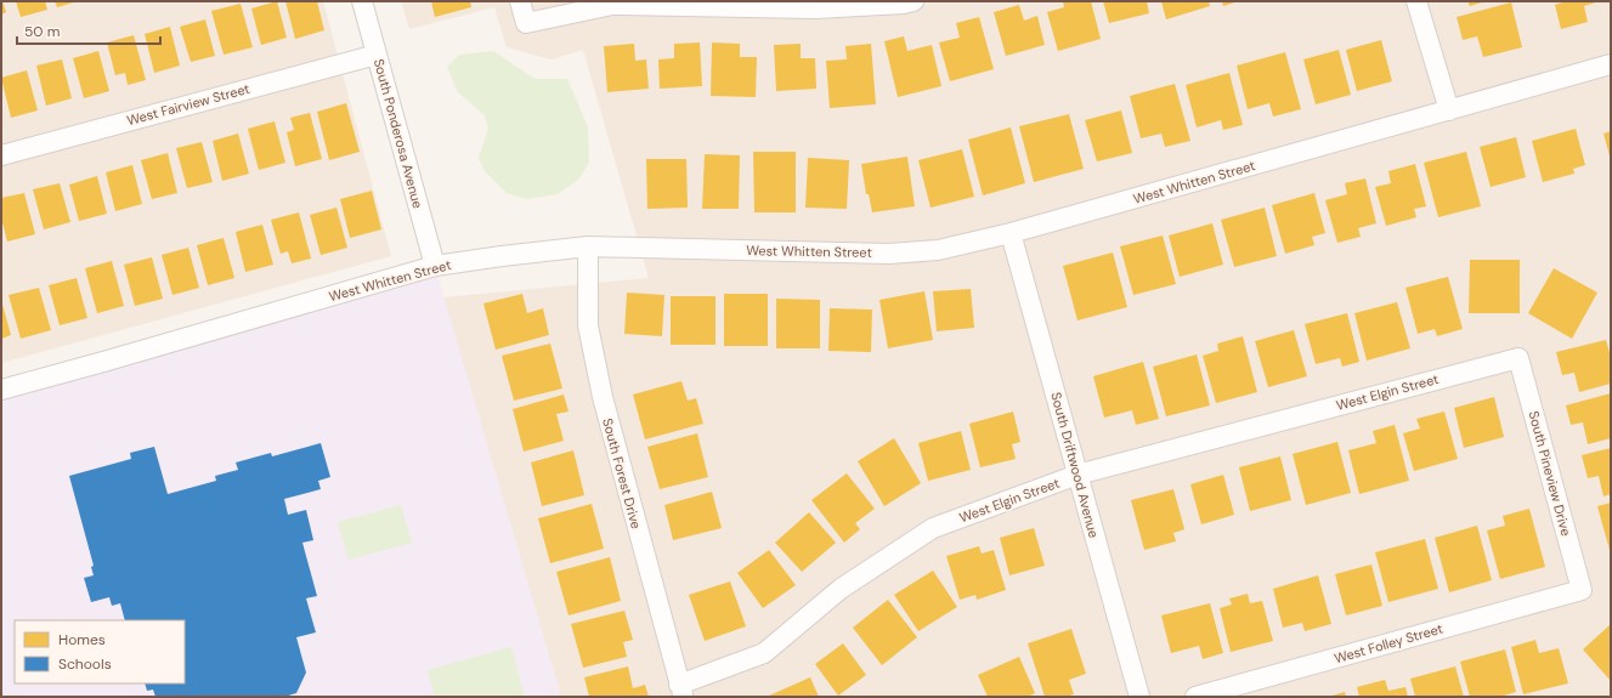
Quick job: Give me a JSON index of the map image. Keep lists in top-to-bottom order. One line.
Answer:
{"streets":{"street":["West Fairview Street","South Ponderosa Avenue","West Whitten Street","West Elgin Street","South Driftwood Avenue","South Forest Drive","South Pineview Drive","West Folley Street"]},"crossings":[["West Fairview Street","South Ponderosa Avenue"],["South Ponderosa Avenue","West Whitten Street"],["West Whitten Street","South Driftwood Avenue"],["West Whitten Street","South Forest Drive"],["West Elgin Street","South Driftwood Avenue"],["West Elgin Street","South Forest Drive"],["West Elgin Street","South Pineview Drive"],["South Pineview Drive","West Folley Street"]],"legend":["Homes","Schools"],"scale_bar":"50 m"}
